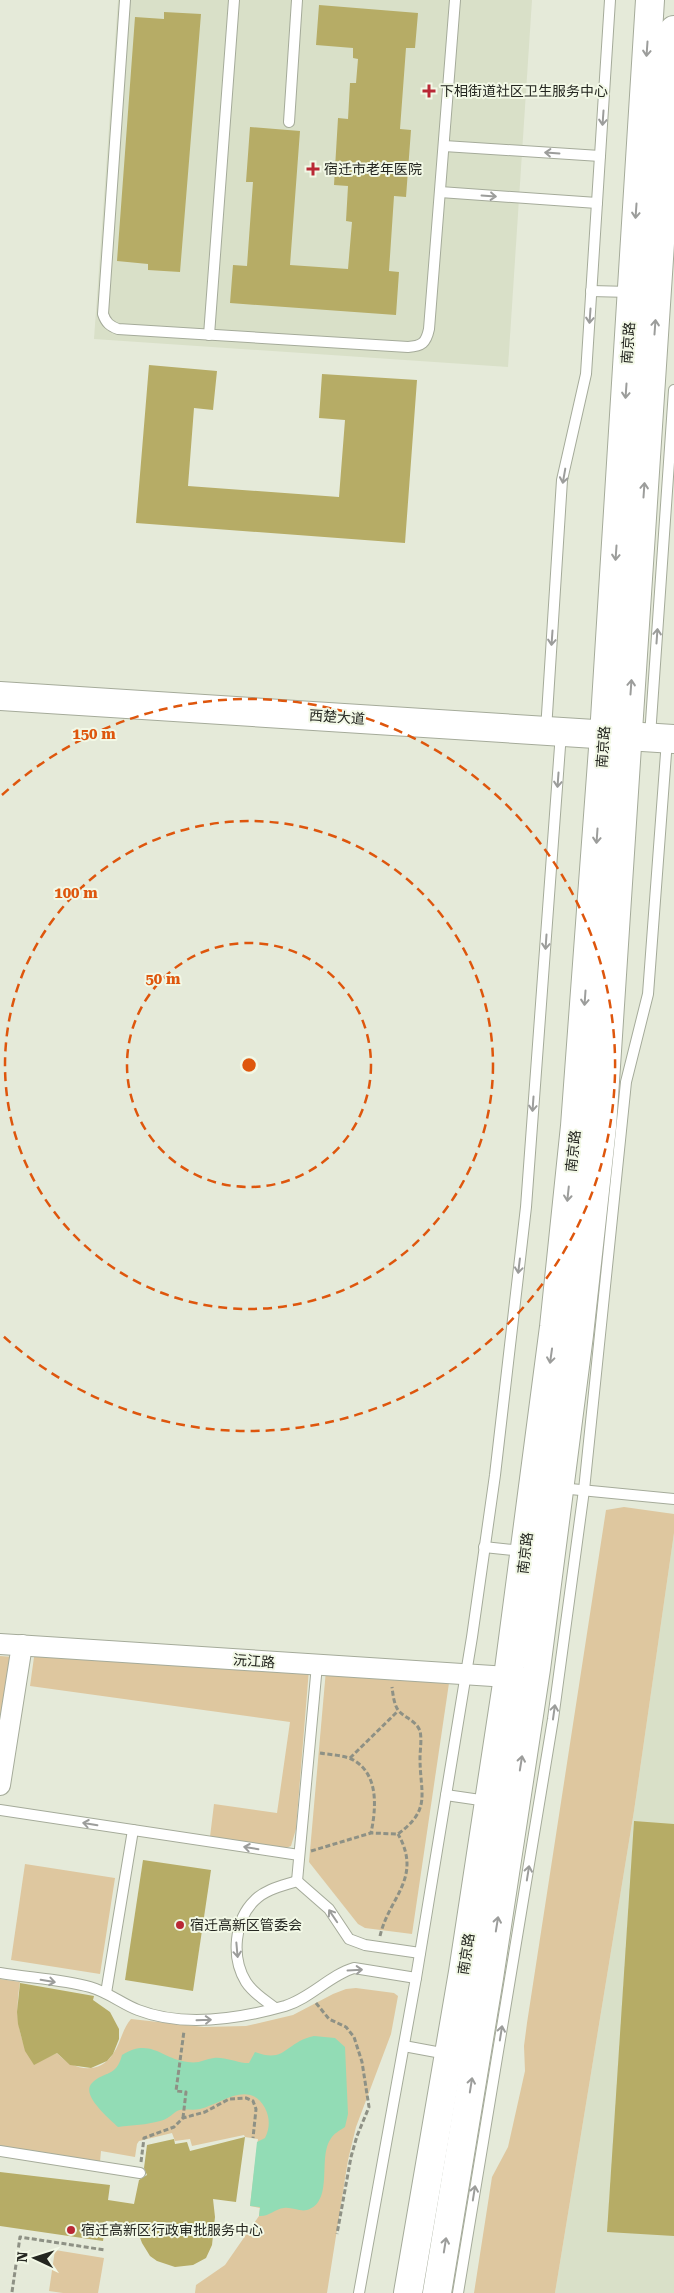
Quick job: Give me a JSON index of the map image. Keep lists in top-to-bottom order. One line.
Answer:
{"streets":{"main road":["南京路","西楚大道"],"street":["沅江路"]},"crossings":[["南京路","西楚大道"],["南京路","沅江路"]],"places":{"health":["下相街道社区卫生服务中心","宿迁市老年医院"],"other":["宿迁高新区管委会","宿迁高新区行政审批服务中心"]},"north":"left","rings":["150 m","100 m","50 m"]}
